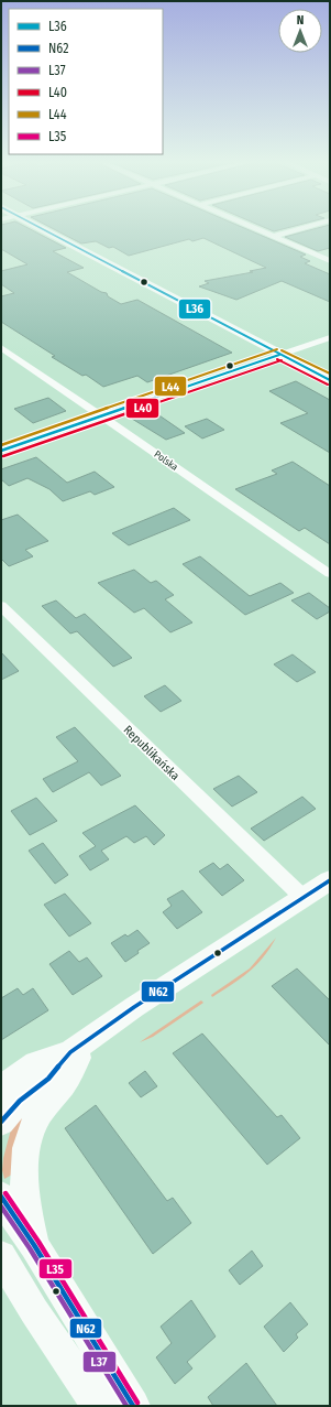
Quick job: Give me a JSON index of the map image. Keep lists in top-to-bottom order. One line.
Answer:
{"streets":{"street":["Polska","Republikańska"]},"lines":["transit line L36","transit line L44","transit line L40","transit line N62","transit line L35","transit line L37"],"legend":["L36","N62","L37","L40","L44","L35"],"north":"top"}
